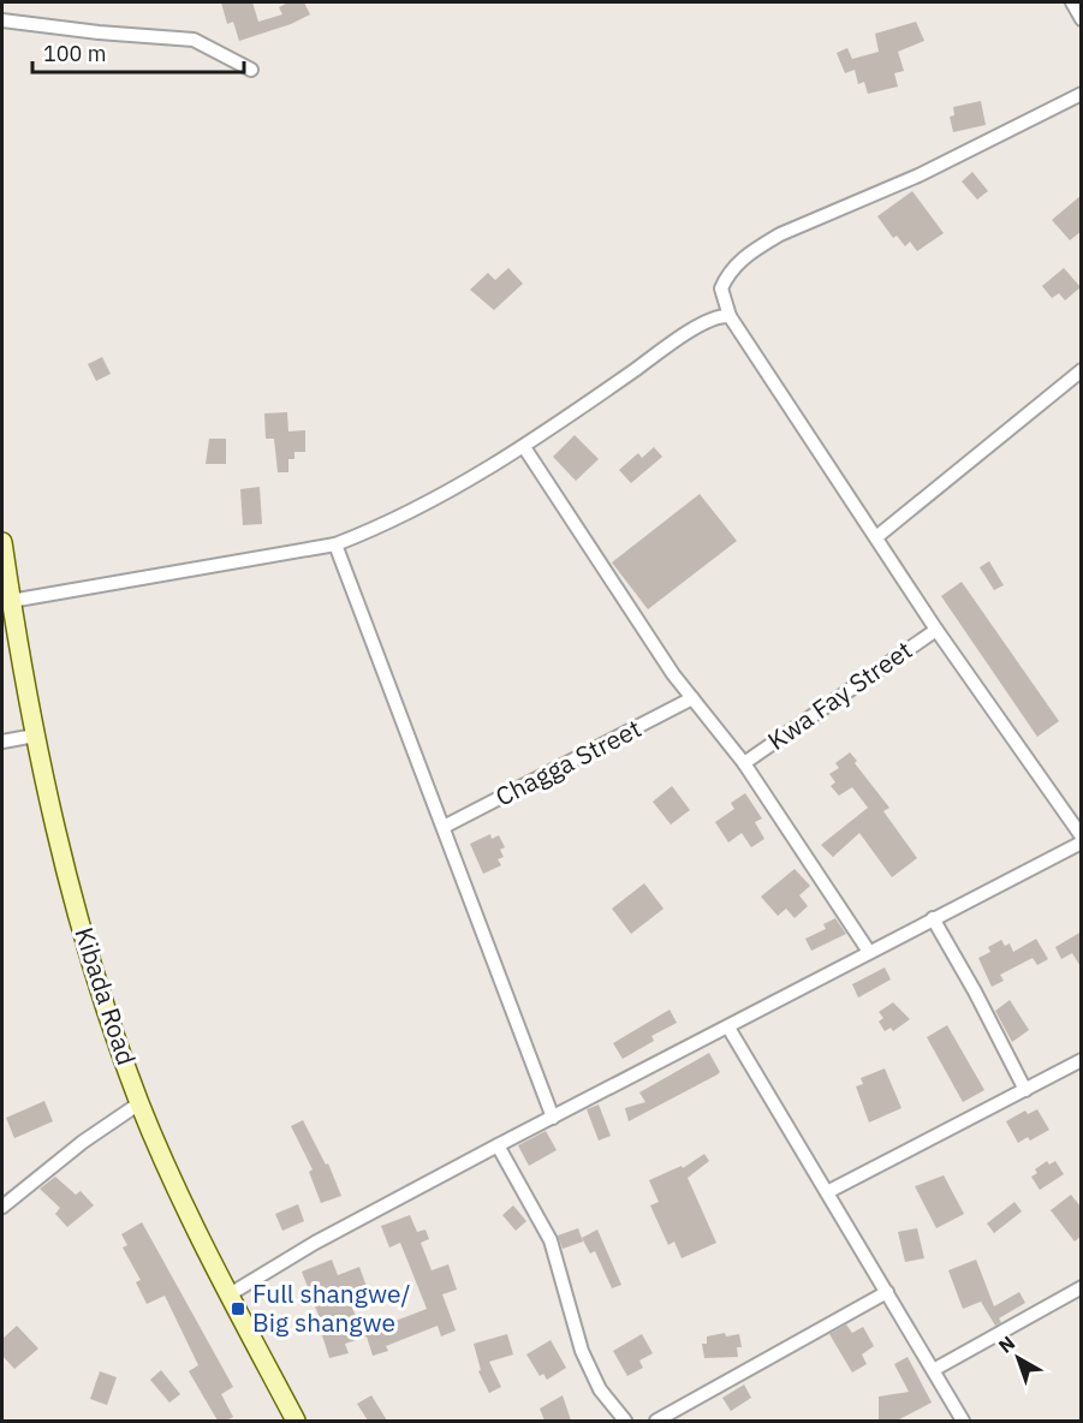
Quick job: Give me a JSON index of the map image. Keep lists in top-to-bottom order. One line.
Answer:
{"streets":{"main road":["Kibada Road"],"street":["Kwa Fay Street","Chagga Street"]},"places":{"transit":["Full shangwe/ Big shangwe"]},"scale_bar":"100 m","north":"top left"}
